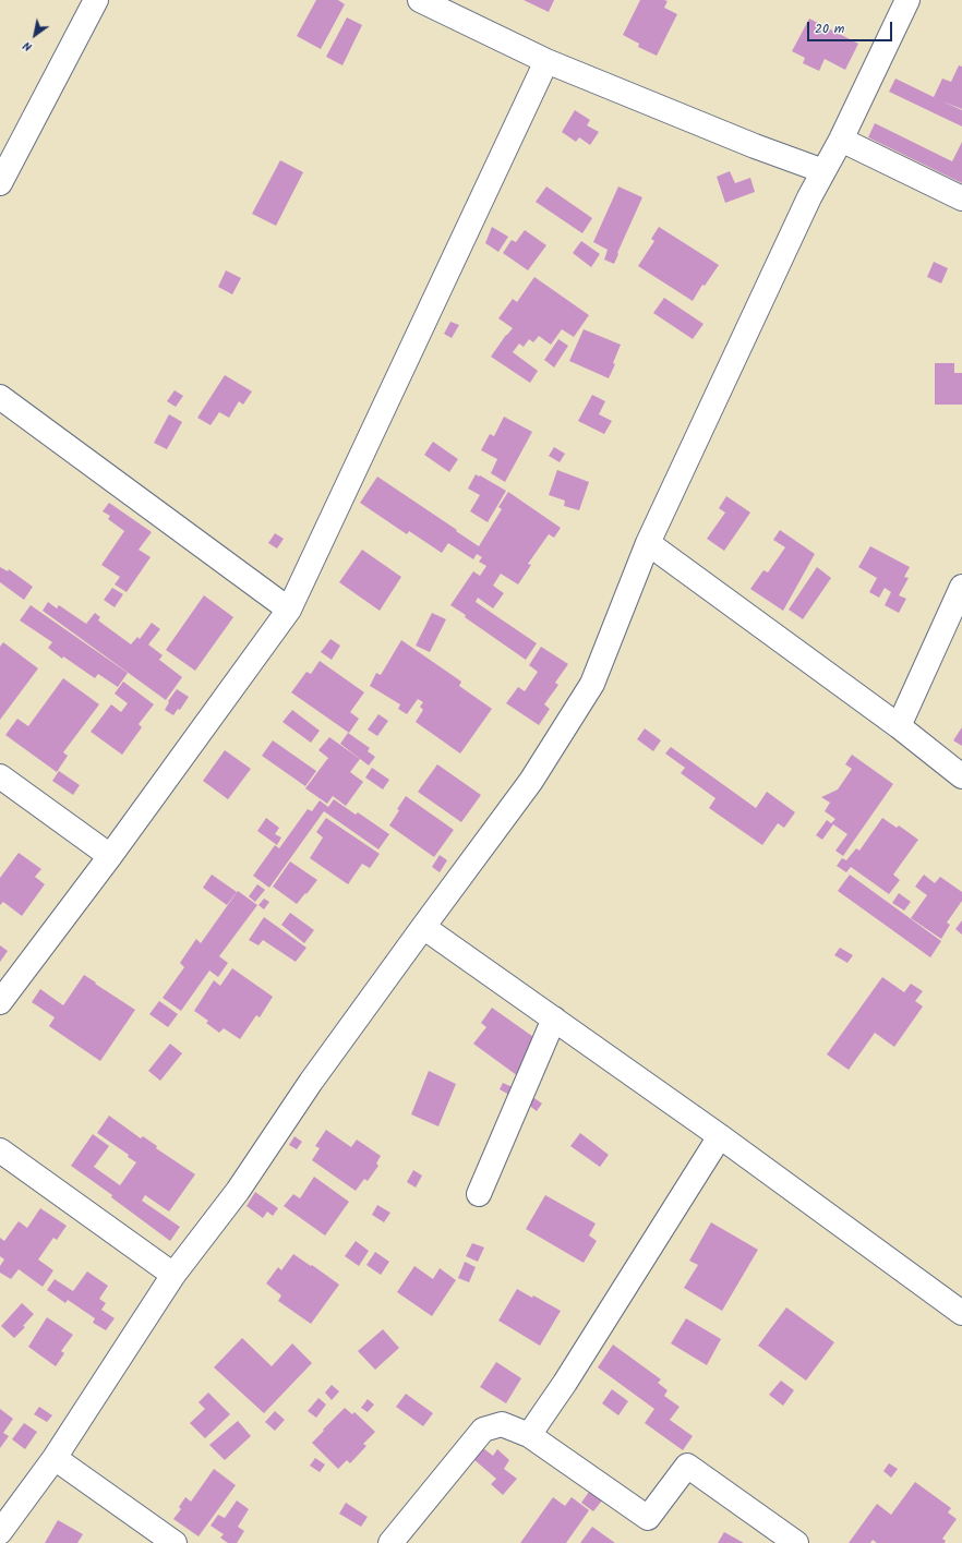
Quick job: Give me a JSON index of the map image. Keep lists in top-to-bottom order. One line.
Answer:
{"scale_bar":"20 m","north":"bottom left"}
